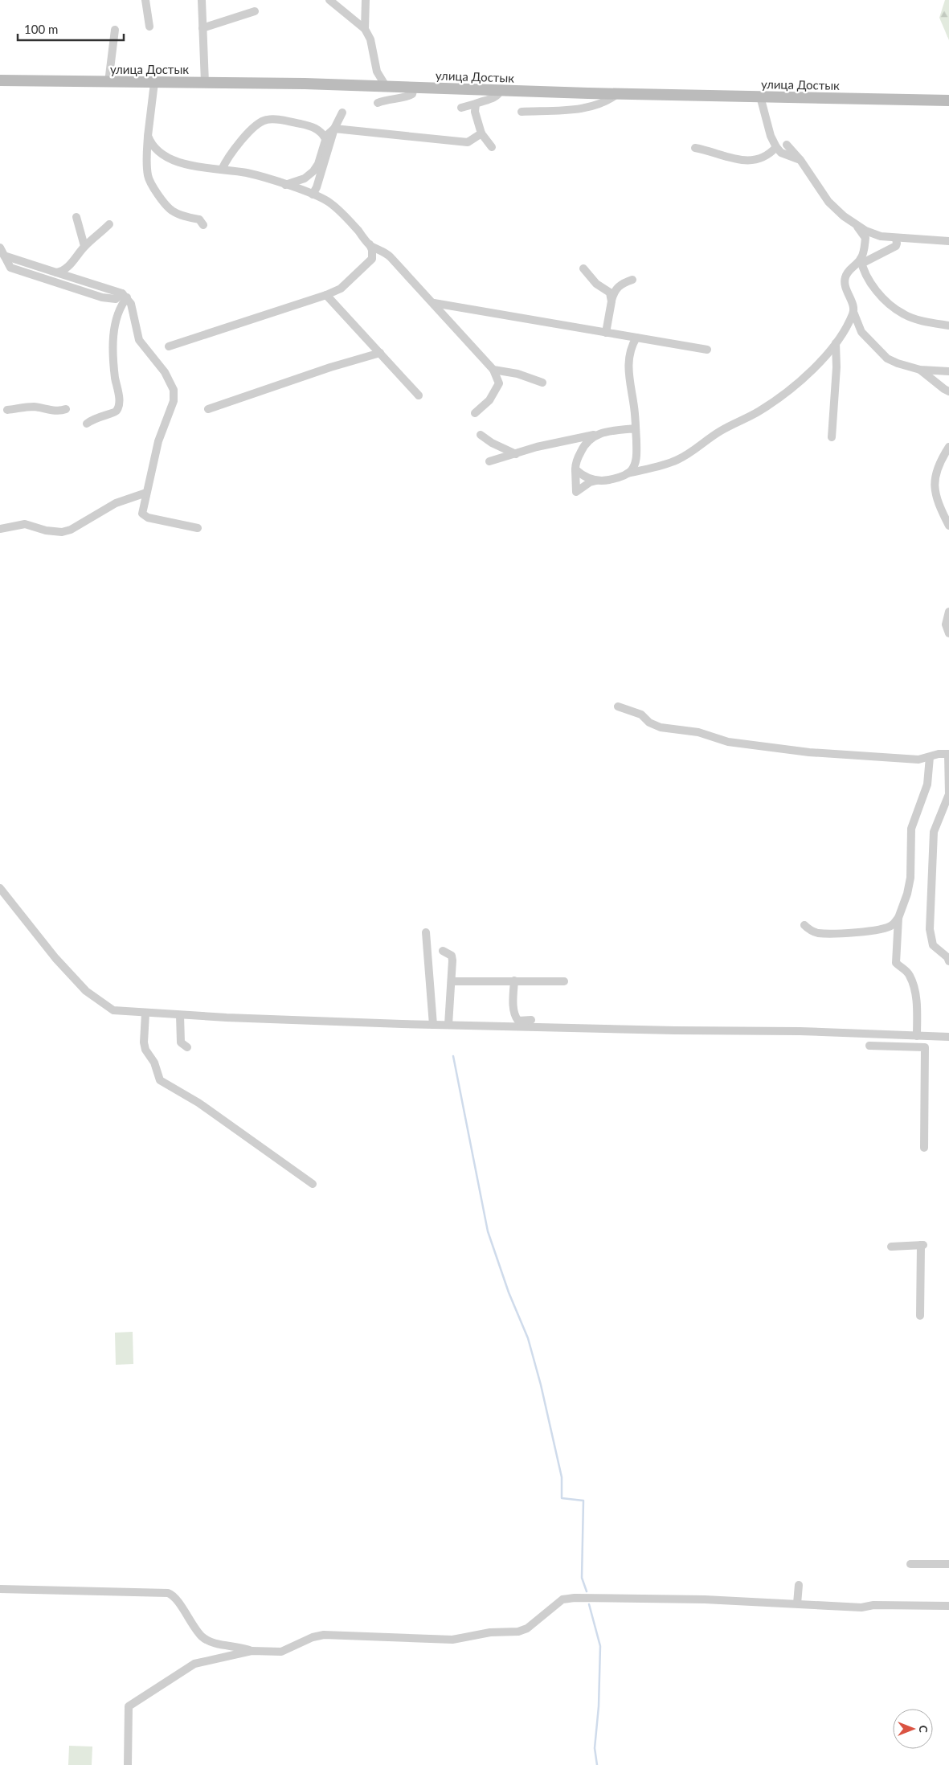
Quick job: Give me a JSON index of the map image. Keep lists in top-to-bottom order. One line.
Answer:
{"streets":{"main road":["улица Достык"]},"scale_bar":"100 m","north":"right"}
